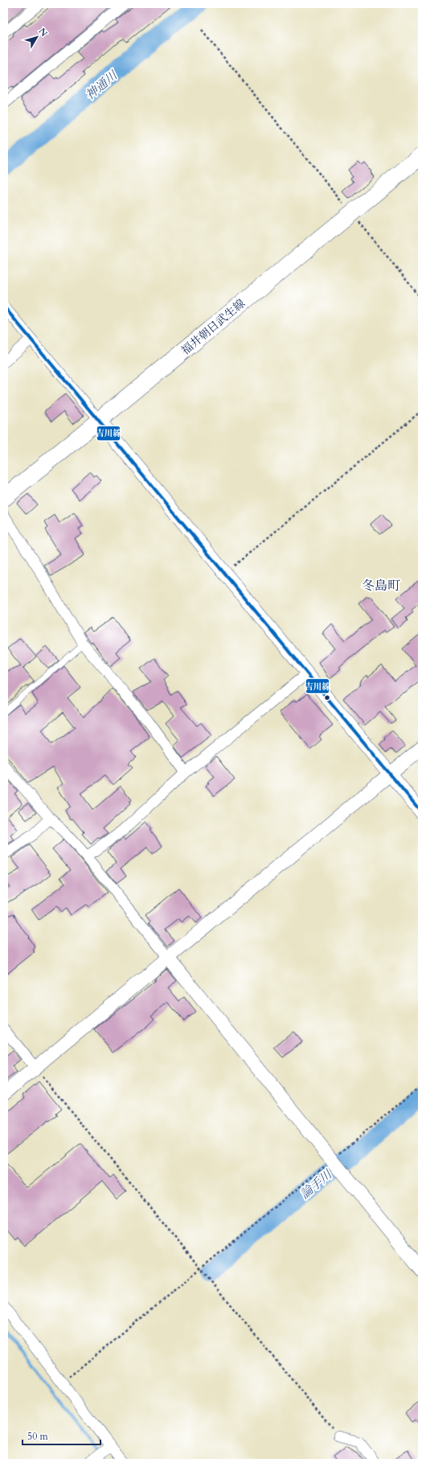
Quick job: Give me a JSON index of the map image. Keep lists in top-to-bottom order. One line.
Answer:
{"streets":{"main road":["福井朝日武生線"]},"districts":["冬島町"],"water":["神通川","論手川"],"lines":["transit line 吉川線"],"scale_bar":"50 m","north":"top right"}
